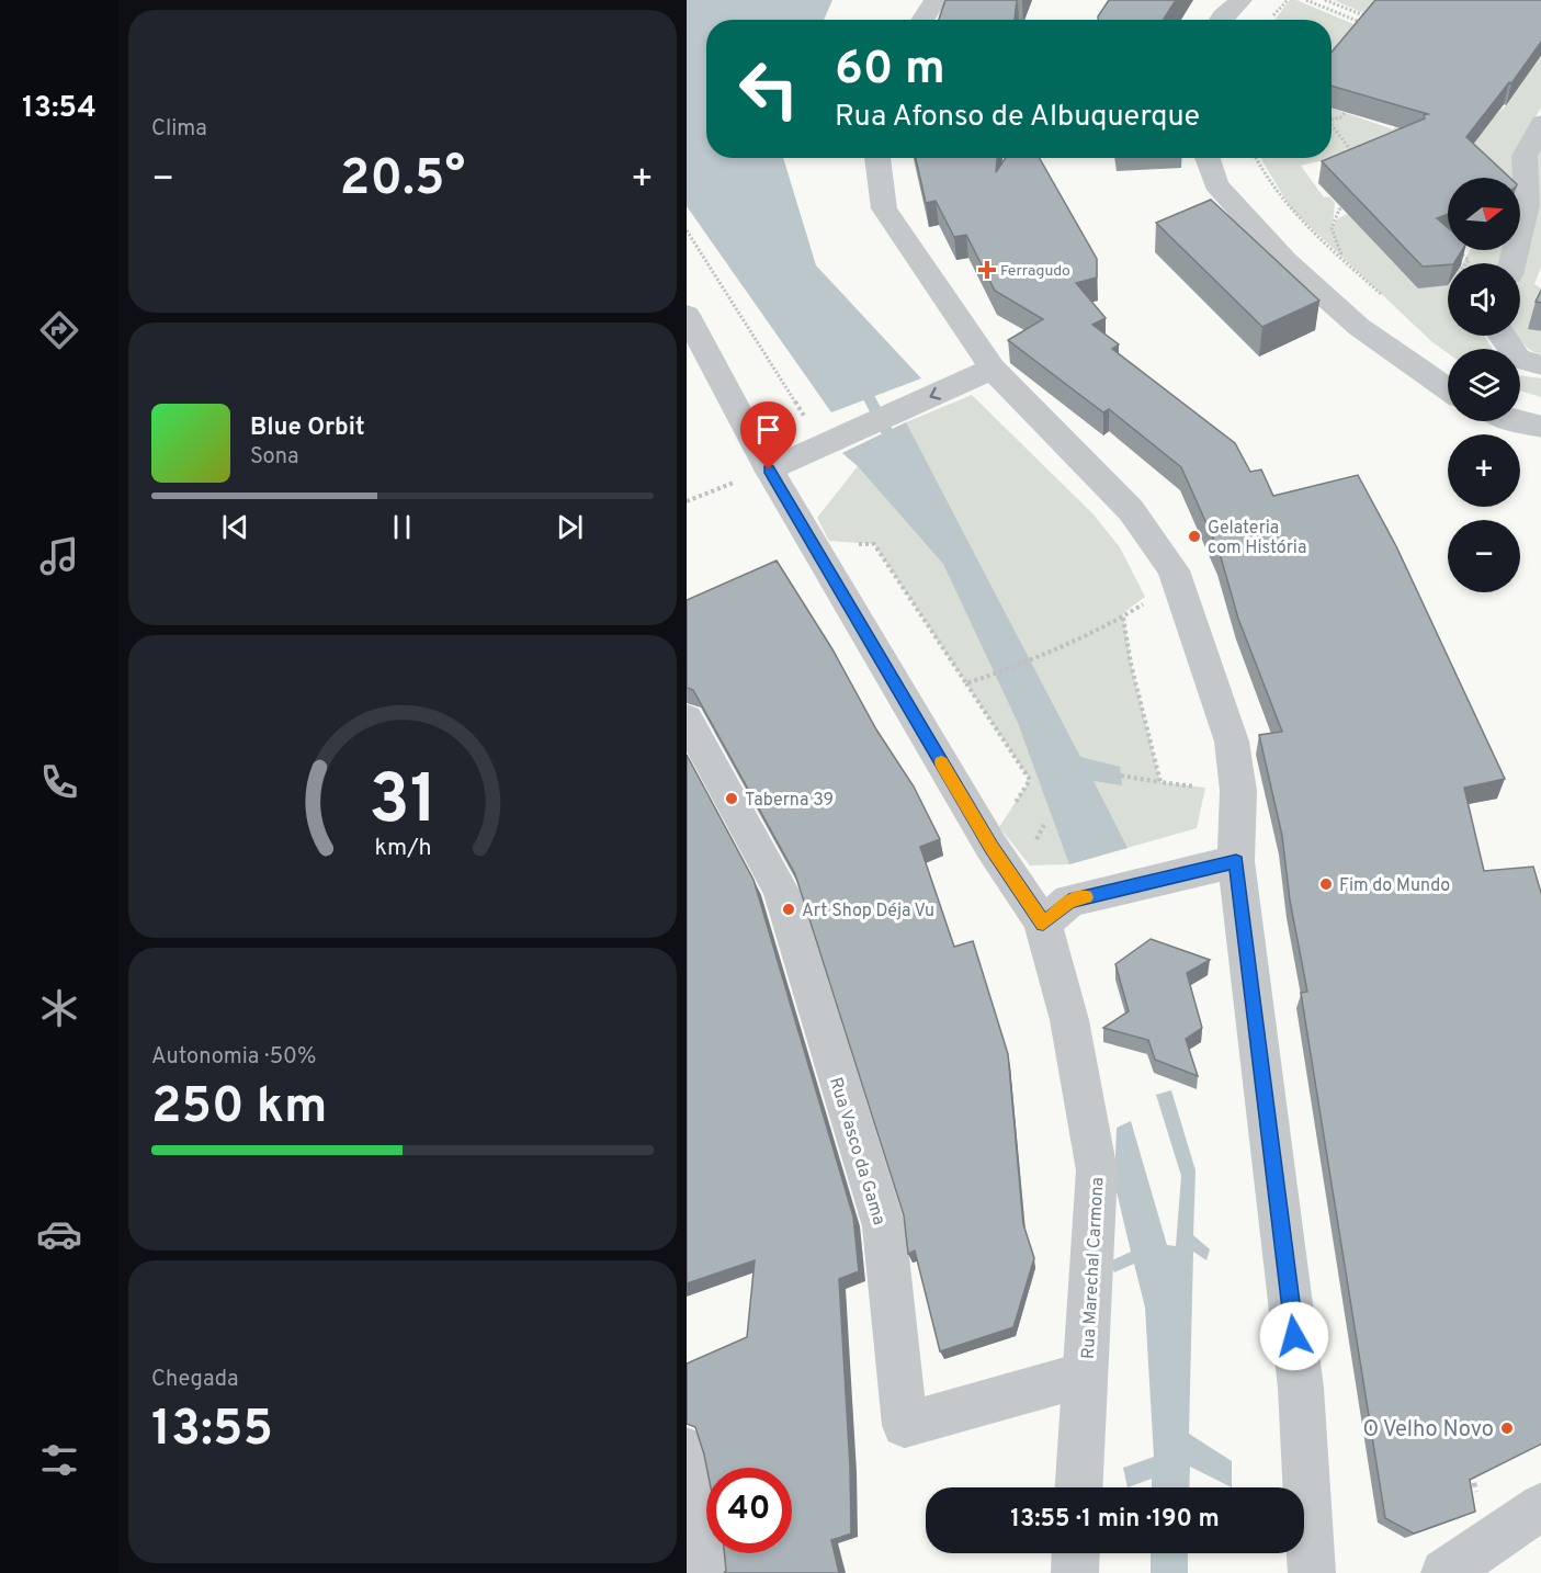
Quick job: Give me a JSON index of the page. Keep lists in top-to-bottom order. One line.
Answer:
{"streets":{"street":["Rua Vasco da Gama","Rua Marechal Carmona"]},"crossings":[["Rua Vasco da Gama","Rua Marechal Carmona"]],"places":{"health":["Ferragudo"],"other":["Gelateria com História","Taberna 39","Fim do Mundo","Art Shop Déja Vu","O Velho Novo"]},"north":"right","page":{"tabs":"13:54","tile":["Clima",["Autonomia · 50%","250 km"],["Chegada","13:55"]],"turn":["60 m","Rua Afonso de Albuquerque"],"heat":["−","20.5°","+"],"map_buttons":["+","−"],"song":["Blue Orbit","Sona"],"limit":"40","trip":"13:55 · 1 min · 190 m","gauge":["31","km/h"]}}
